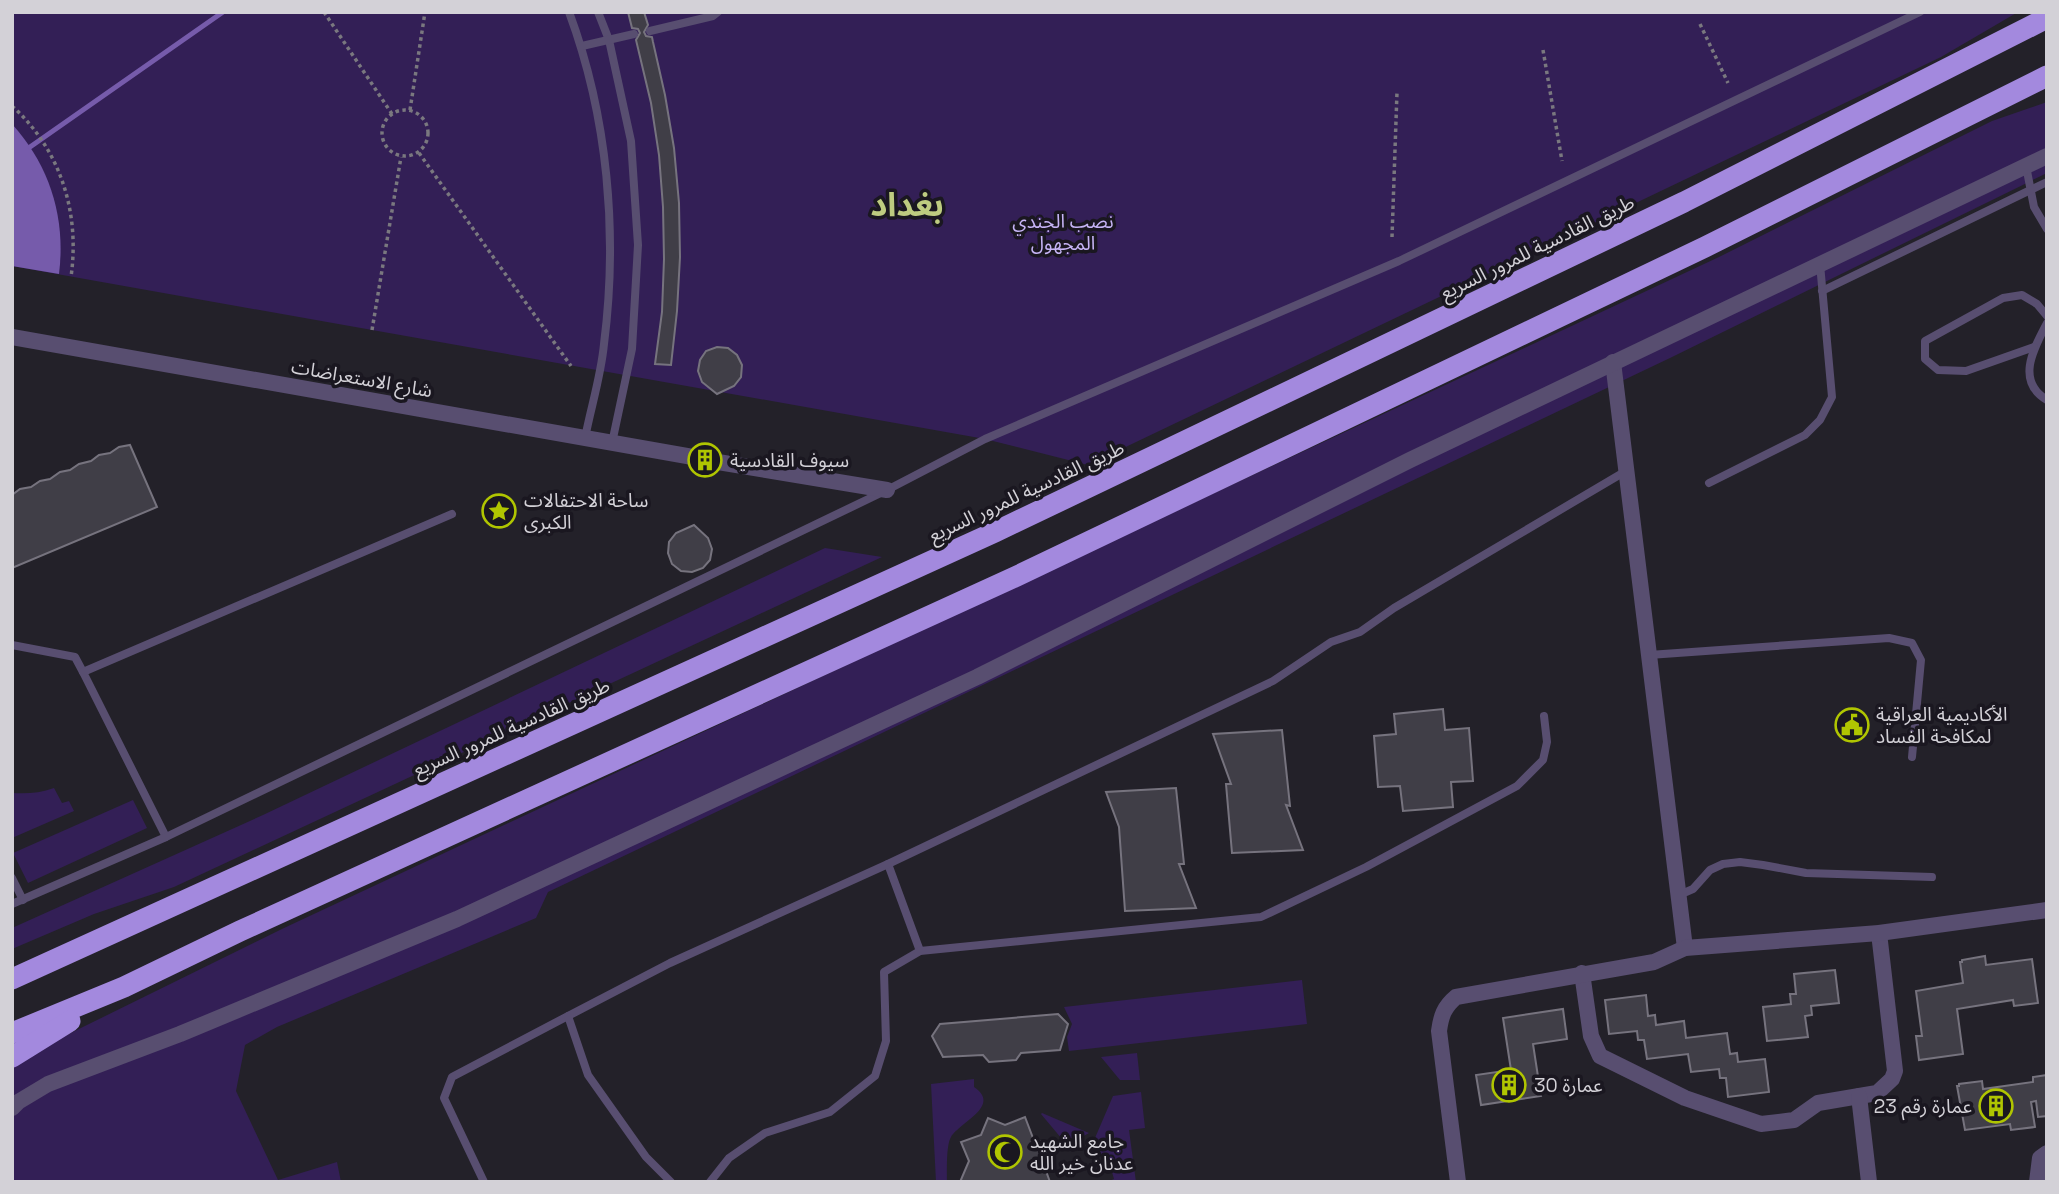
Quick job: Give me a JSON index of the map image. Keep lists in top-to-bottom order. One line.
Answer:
{"streets":{"highway":["طريق القادسية للمرور السريع"],"street":["شارع الاستعراضات"]},"districts":["بغداد"],"parks":["نصب الجندي المجهول"],"places":{"building":["سيوف القادسية","عمارة 30","عمارة رقم 23"],"place":["ساحة الاحتفالات الكبرى"],"public building":["الأكاديمية العراقية لمكافحة الفساد"],"mosque":["جامع الشهيد عدنان خير الله"]}}
